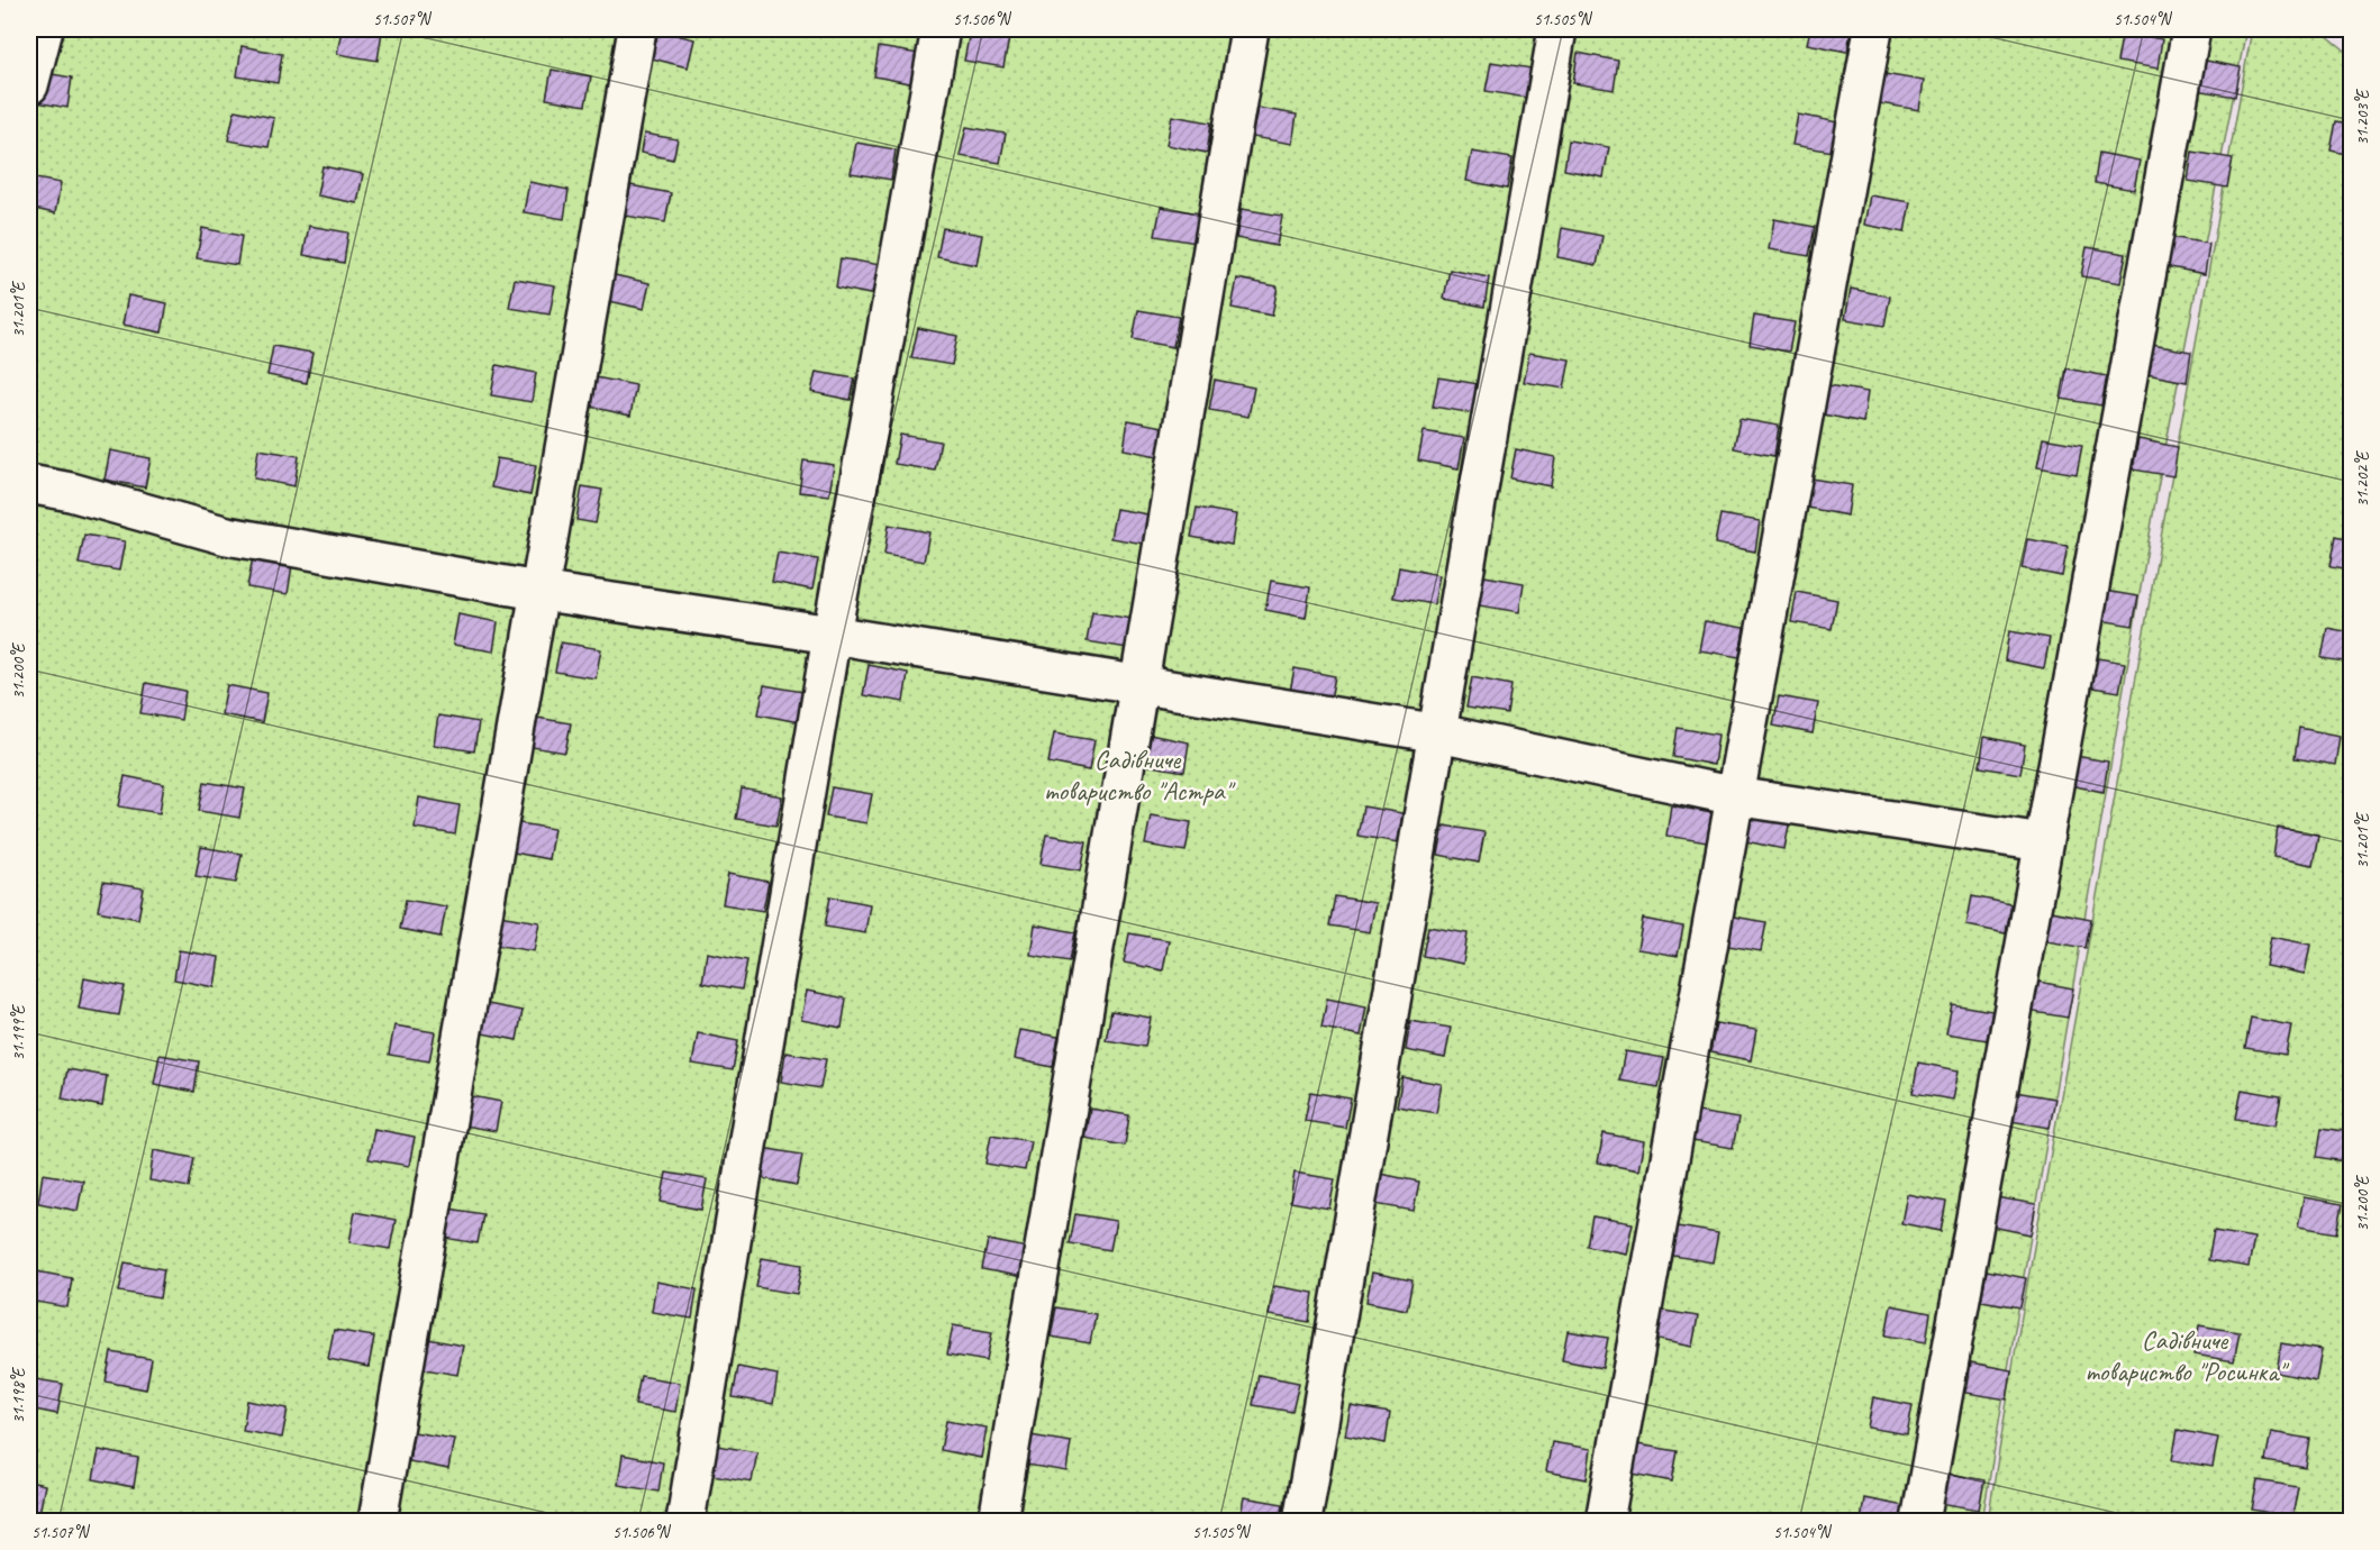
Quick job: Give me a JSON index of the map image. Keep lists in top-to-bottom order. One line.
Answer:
{"parks":["Садівниче товариство \"Астра\"","Садівниче товариство \"Росинка\""],"coordinates":["51.507°N","51.506°N","51.505°N","51.504°N","31.203°E","31.201°E","31.202°E","31.200°E","31.199°E","31.198°E"]}
